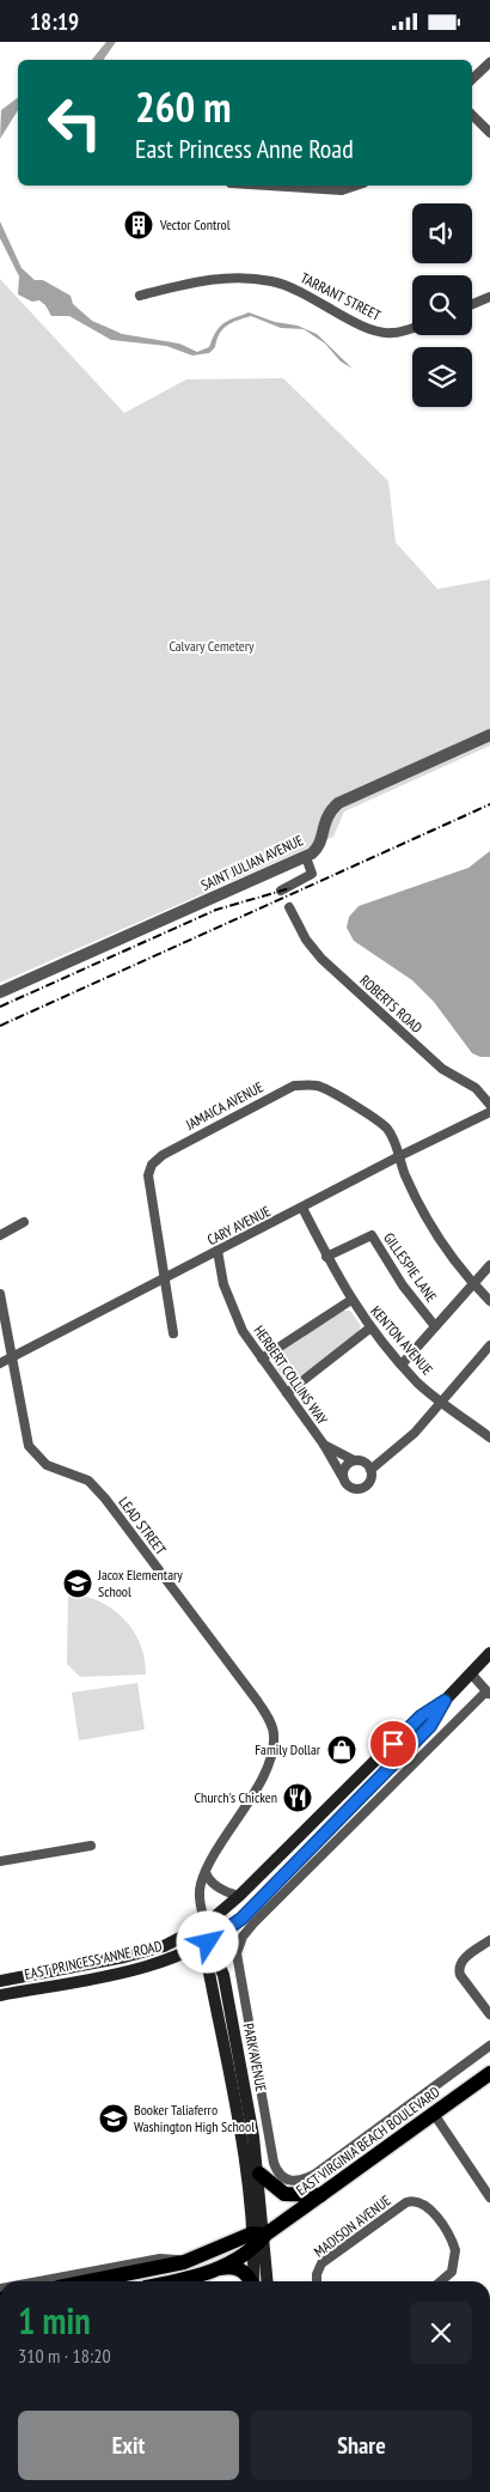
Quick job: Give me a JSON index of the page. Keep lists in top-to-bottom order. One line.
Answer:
{"streets":{"main road":["EAST PRINCESS ANNE ROAD","PARK AVENUE","EAST VIRGINIA BEACH BOULEVARD"],"street":["TARRANT STREET","SAINT JULIAN AVENUE","ROBERTS ROAD","JAMAICA AVENUE","CARY AVENUE","GILLESPIE LANE","KENTON AVENUE","HERBERT COLLINS WAY","LEAD STREET","MADISON AVENUE"]},"crossings":[["JAMAICA AVENUE","CARY AVENUE"],["CARY AVENUE","KENTON AVENUE"],["CARY AVENUE","HERBERT COLLINS WAY"],["CARY AVENUE","LEAD STREET"],["GILLESPIE LANE","KENTON AVENUE"],["LEAD STREET","EAST PRINCESS ANNE ROAD"],["LEAD STREET","PARK AVENUE"],["EAST PRINCESS ANNE ROAD","PARK AVENUE"],["PARK AVENUE","EAST VIRGINIA BEACH BOULEVARD"]],"parks":["Calvary Cemetery"],"places":{"building":["Vector Control"],"school or university":["Jacox Elementary School","Booker Taliaferro Washington High School"],"shop":["Family Dollar"],"restaurant":["Church's Chicken"]},"page":{"status":"18:19","turn":["260 m","East Princess Anne Road"],"heading":["1 min","310 m · 18:20"],"buttons":["Exit","Share"]}}
